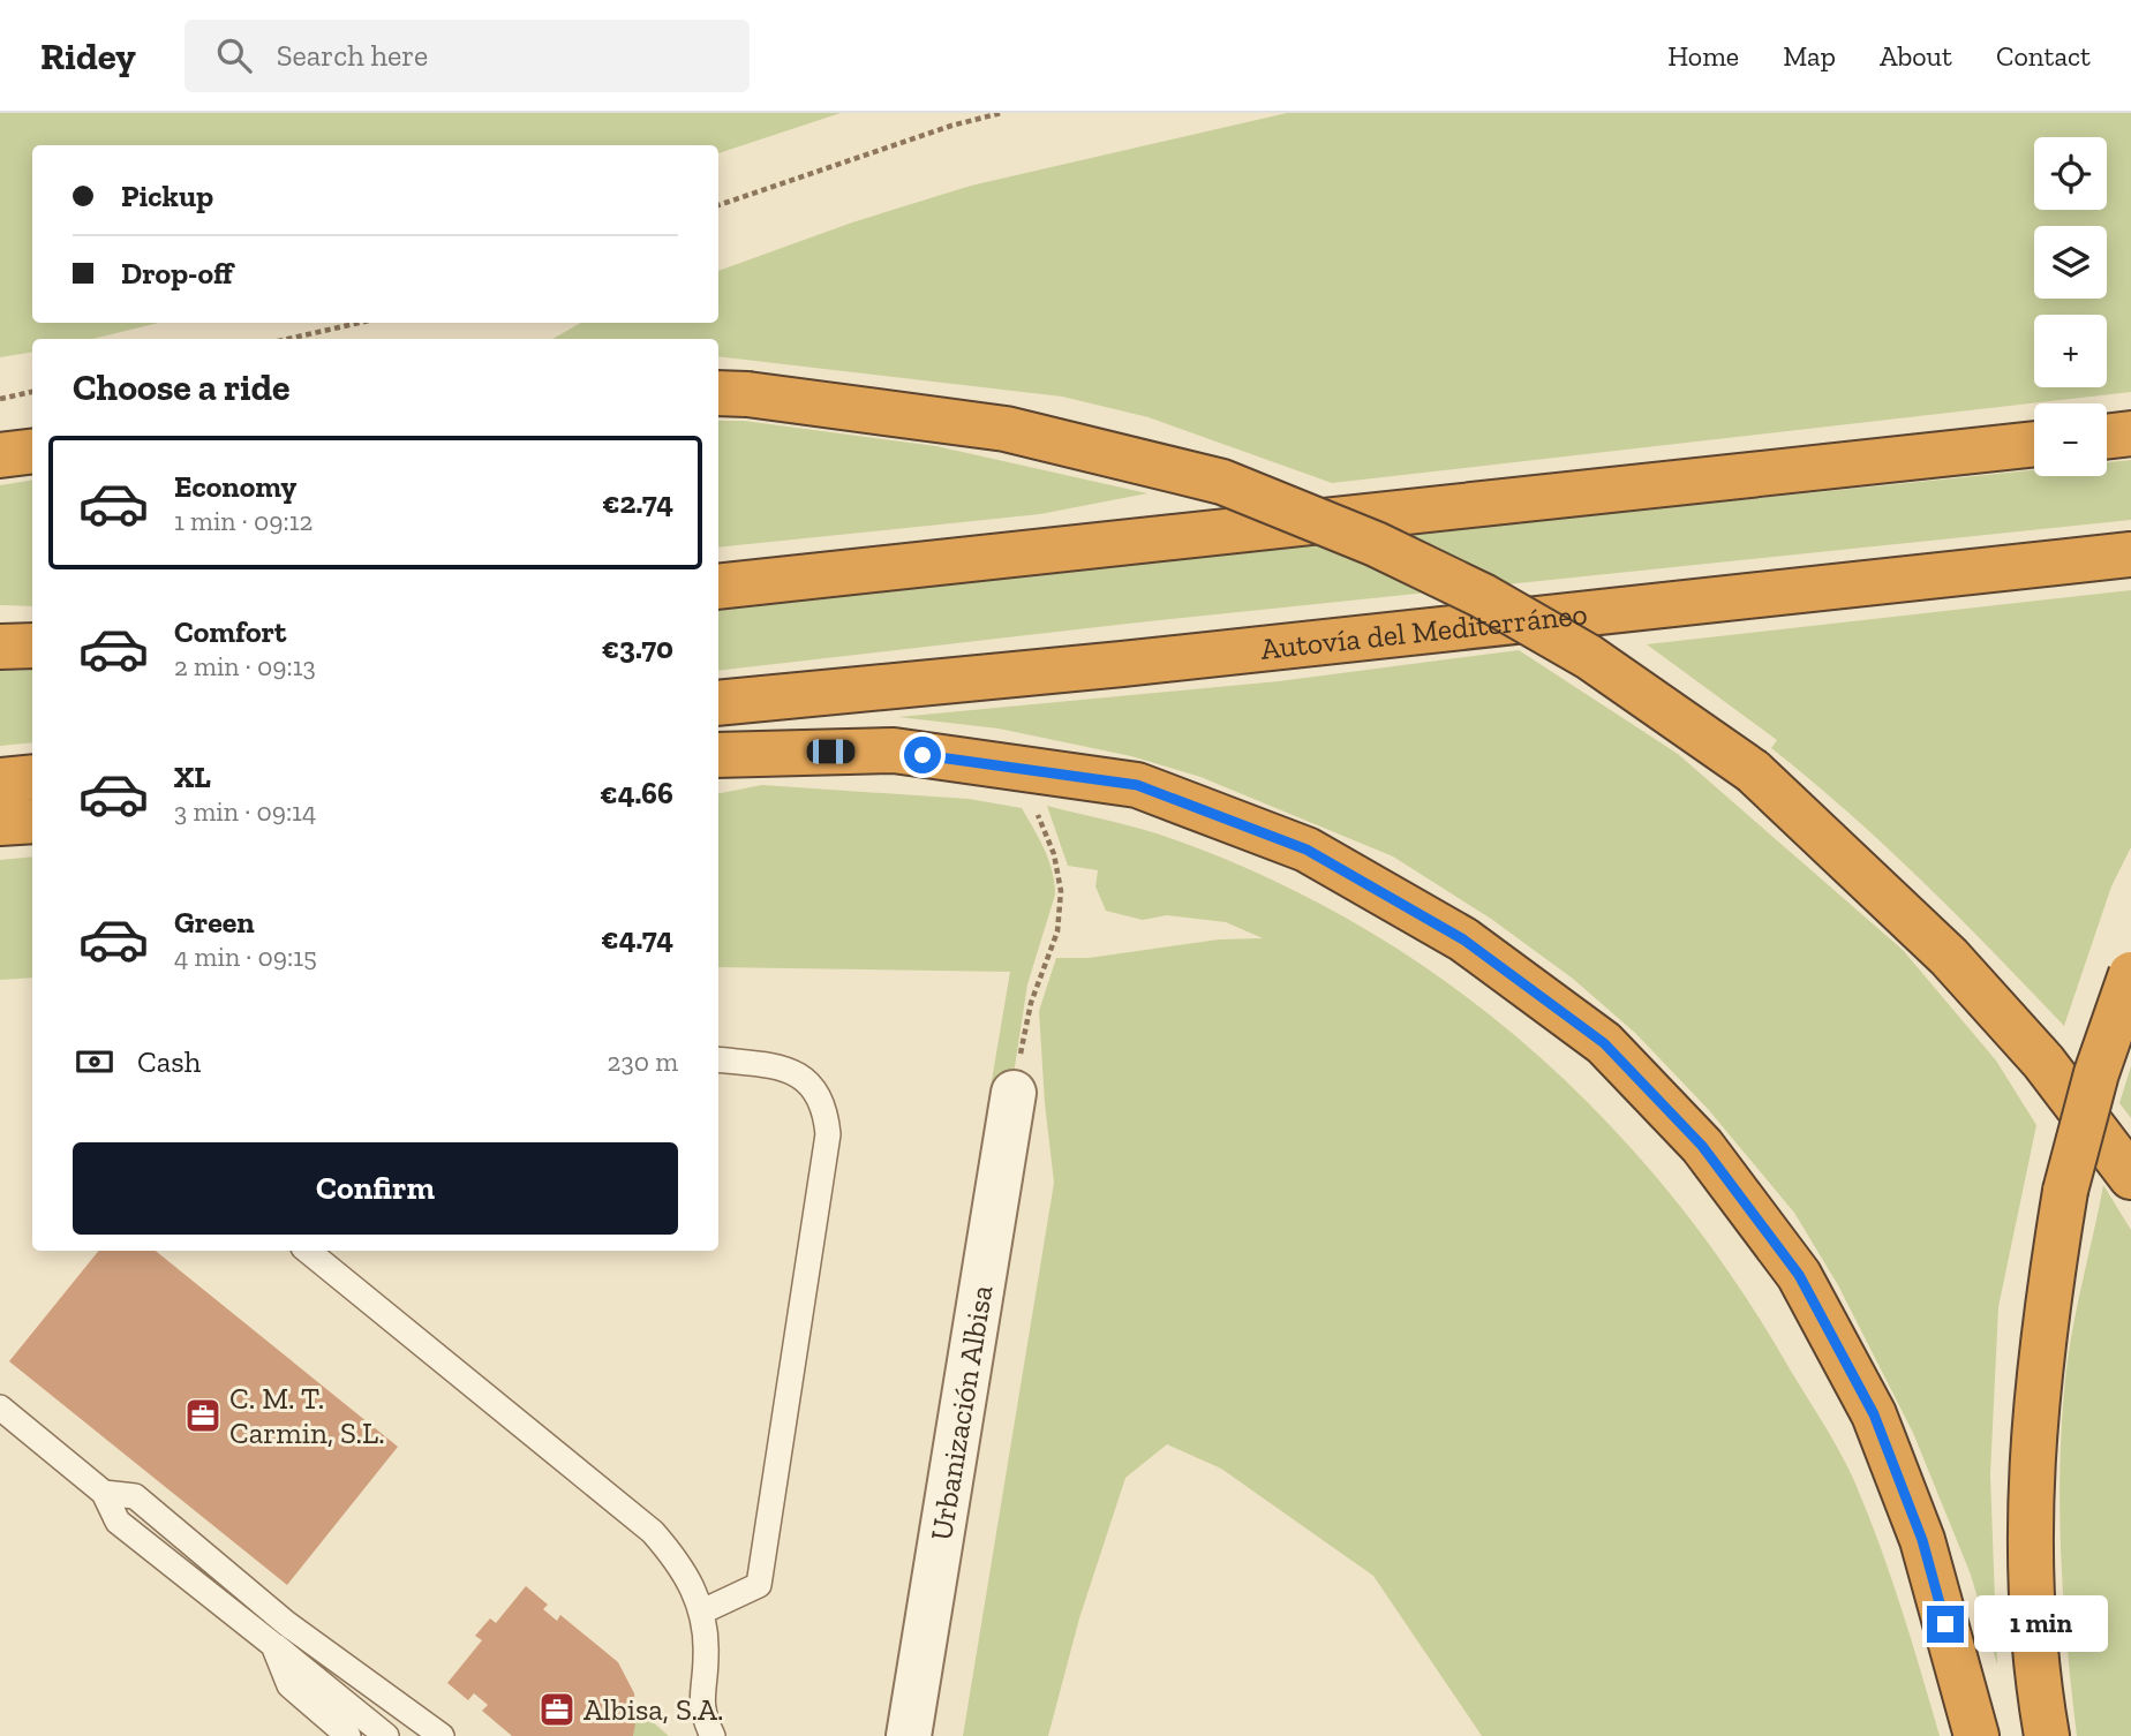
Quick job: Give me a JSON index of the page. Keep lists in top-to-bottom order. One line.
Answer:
{"streets":{"highway":["Autovía del Mediterráneo"],"street":["Urbanización Albisa"]},"places":{"office":["C. M. T. Carmin, S.L.","Albisa, S.A."]},"page":{"header":"Ridey","search":"Search here","nav":["Home","Map","About","Contact"],"map_buttons":["+","−"],"banner":["Pickup","Drop-off"],"heading":"Choose a ride","list":[{"name":"Economy","note":"1 min · 09:12","value":"€2.74"},{"name":"Comfort","note":"2 min · 09:13","value":"€3.70"},{"name":"XL","note":"3 min · 09:14","value":"€4.66"},{"name":"Green","note":"4 min · 09:15","value":"€4.74"}],"pay":["Cash","230 m"],"buttons":"Confirm","bubble":"1 min"}}
